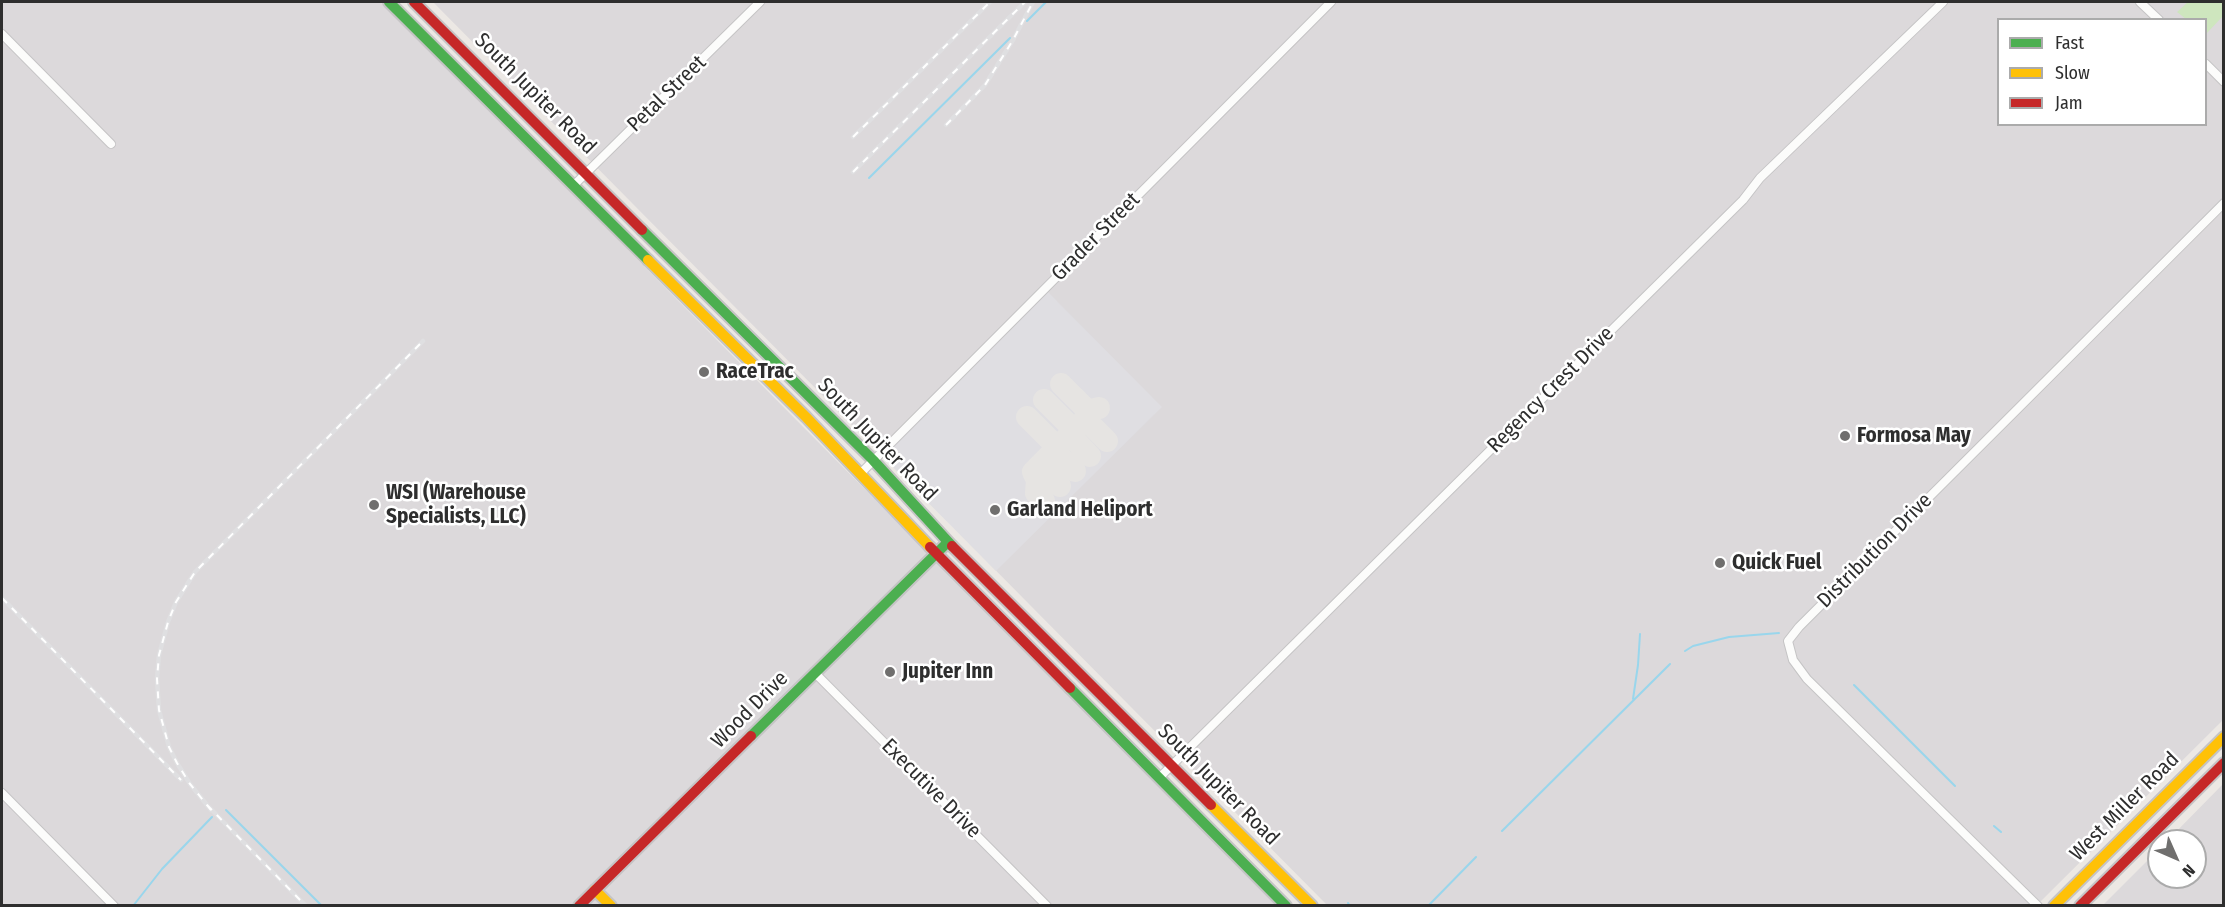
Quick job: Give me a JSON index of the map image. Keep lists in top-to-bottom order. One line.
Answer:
{"streets":{"main road":["South Jupiter Road","Wood Drive","West Miller Road"],"street":["Petal Street","Grader Street","Regency Crest Drive","Distribution Drive","Executive Drive"]},"crossings":[["South Jupiter Road","Petal Street"],["South Jupiter Road","Grader Street"],["South Jupiter Road","Regency Crest Drive"],["South Jupiter Road","Wood Drive"],["Wood Drive","Executive Drive"]],"places":["RaceTrac","Formosa May","WSI (Warehouse Specialists, LLC)","Garland Heliport","Quick Fuel","Jupiter Inn"],"legend":["Fast","Slow","Jam"],"north":"bottom right"}
